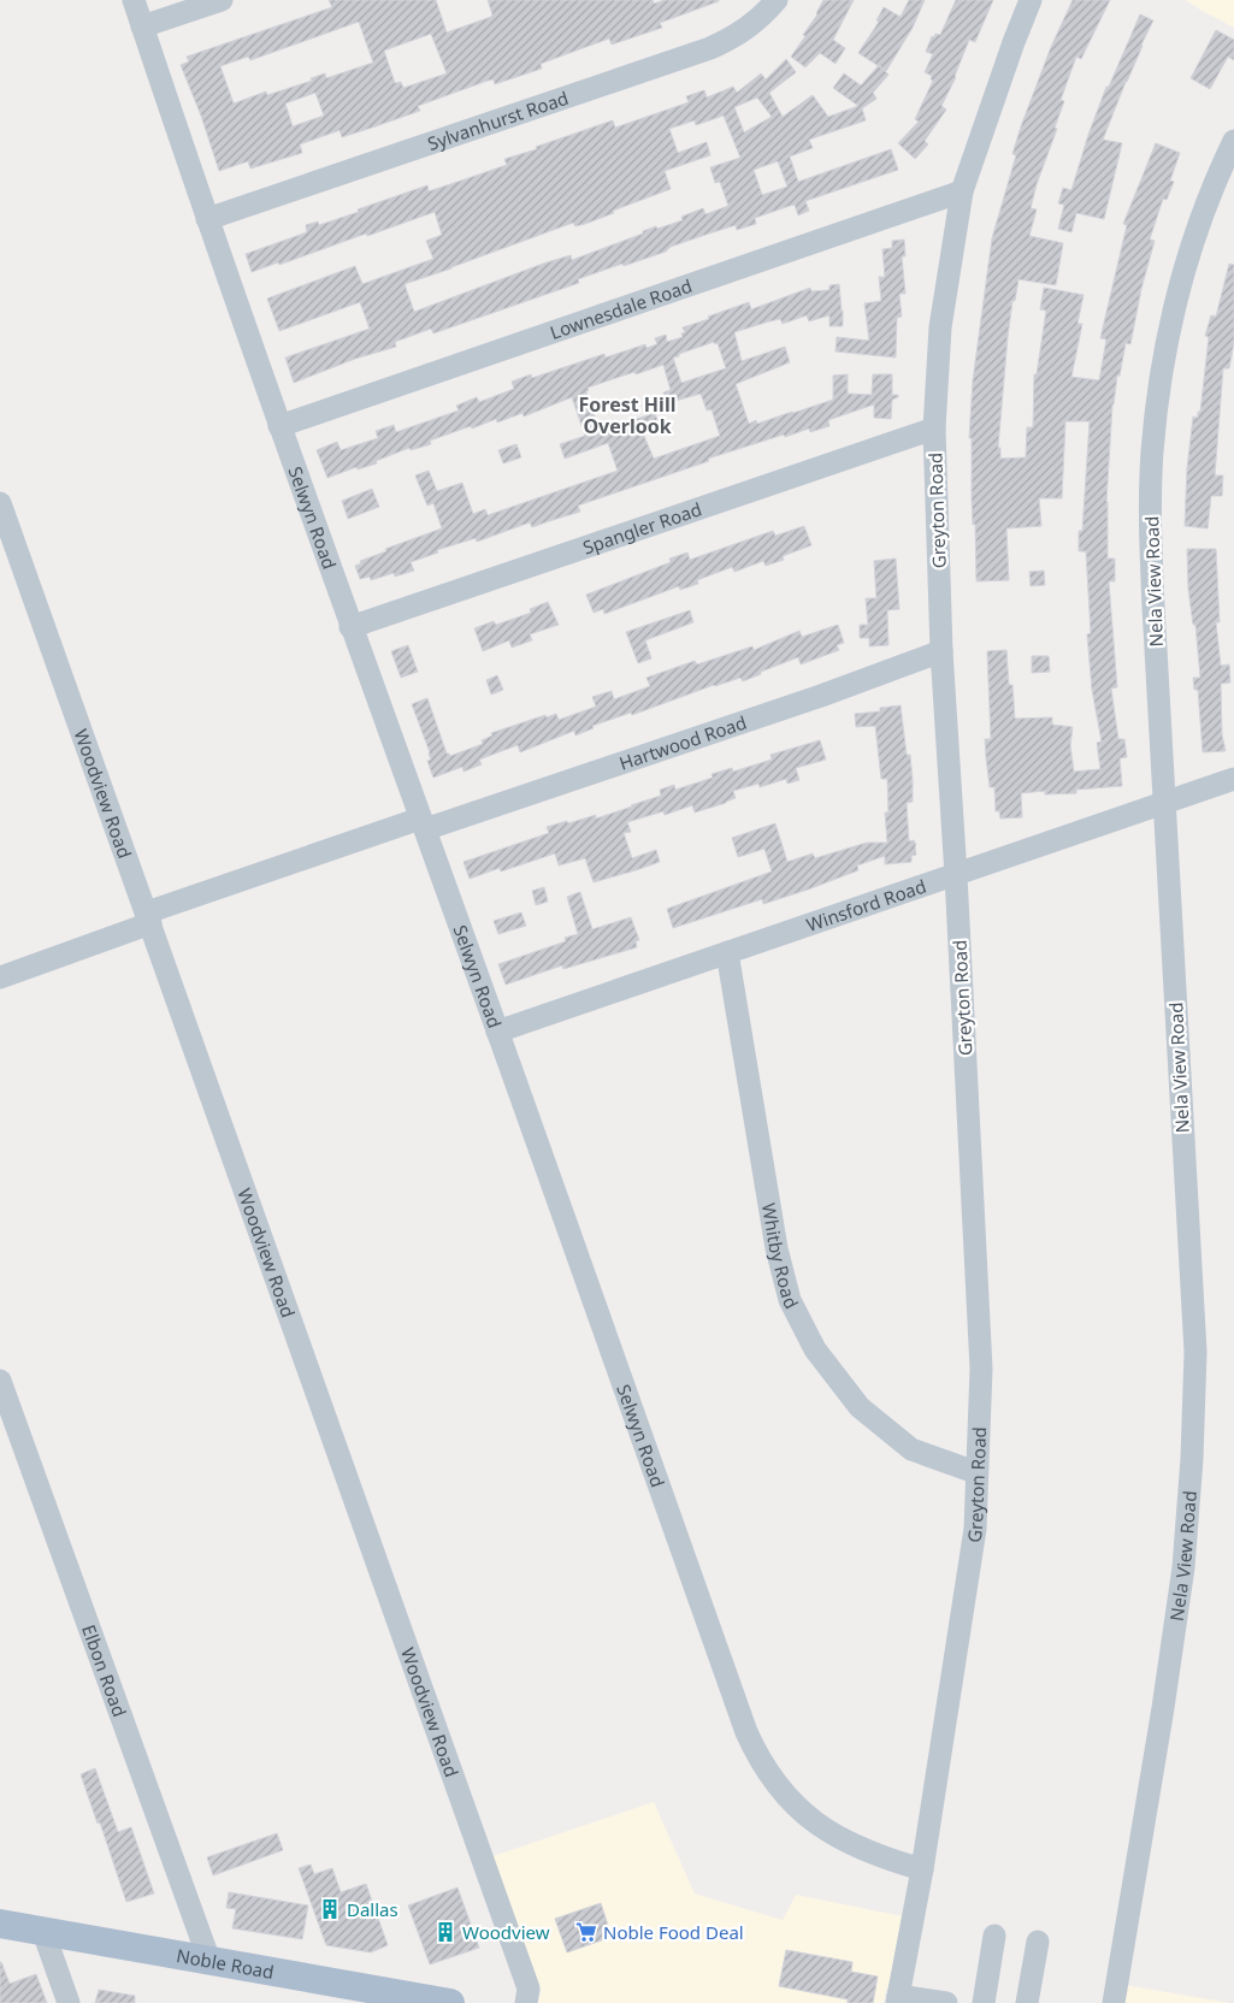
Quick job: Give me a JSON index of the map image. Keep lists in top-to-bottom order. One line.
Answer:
{"streets":{"main road":["Noble Road"],"street":["Sylvanhurst Road","Lownesdale Road","Greyton Road","Selwyn Road","Spangler Road","Nela View Road","Hartwood Road","Woodview Road","Winsford Road","Whitby Road","Elbon Road"]},"crossings":[["Sylvanhurst Road","Selwyn Road"],["Lownesdale Road","Greyton Road"],["Lownesdale Road","Selwyn Road"],["Greyton Road","Selwyn Road"],["Greyton Road","Spangler Road"],["Greyton Road","Hartwood Road"],["Greyton Road","Winsford Road"],["Greyton Road","Whitby Road"],["Selwyn Road","Spangler Road"],["Selwyn Road","Hartwood Road"],["Selwyn Road","Winsford Road"],["Nela View Road","Winsford Road"],["Hartwood Road","Woodview Road"],["Winsford Road","Whitby Road"],["Elbon Road","Noble Road"]],"districts":["Forest Hill Overlook"],"places":{"building":["Dallas","Woodview"],"supermarket":["Noble Food Deal"]}}
